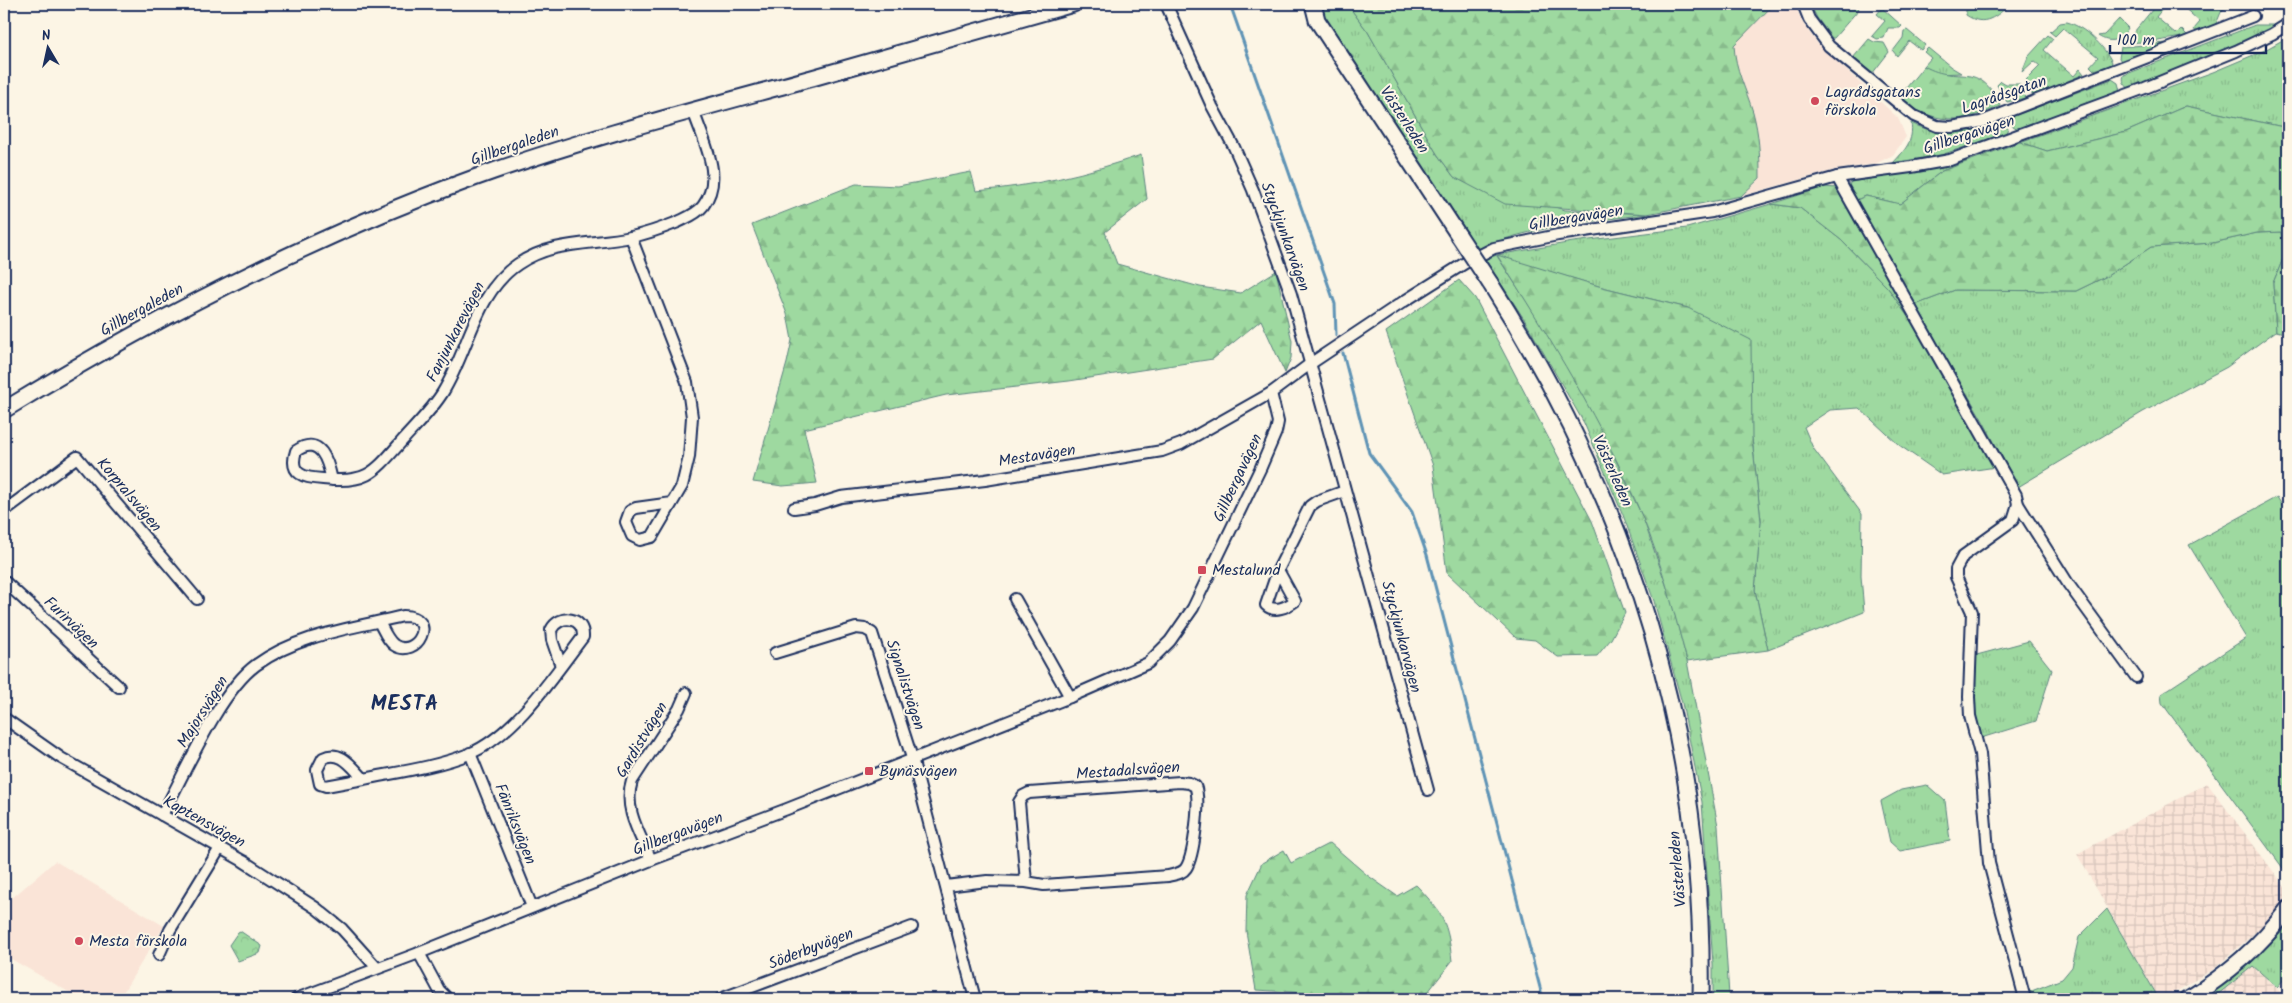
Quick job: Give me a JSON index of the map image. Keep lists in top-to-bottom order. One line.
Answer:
{"streets":{"street":["Lagrådsgatan","Västerleden","Gillbergavägen","Gillbergaleden","Styckjunkarvägen","Fanjunkarevägen","Mestavägen","Korpralsvägen","Furirvägen","Signalistvägen","Majorsvägen","Gardistvägen","Mestadalsvägen","Kaptensvägen","Fänriksvägen","Söderbyvägen"]},"crossings":[["Gillbergavägen","Styckjunkarvägen"],["Gillbergavägen","Mestavägen"],["Gillbergavägen","Signalistvägen"],["Gillbergavägen","Gardistvägen"],["Gillbergavägen","Kaptensvägen"],["Gillbergavägen","Fänriksvägen"],["Gillbergaleden","Fanjunkarevägen"],["Majorsvägen","Kaptensvägen"]],"districts":["MESTA"],"places":{"other":["Lagrådsgatans förskola","Mesta förskola"],"transit":["Mestalund","Bynäsvägen"]},"scale_bar":"100 m","north":"top"}
